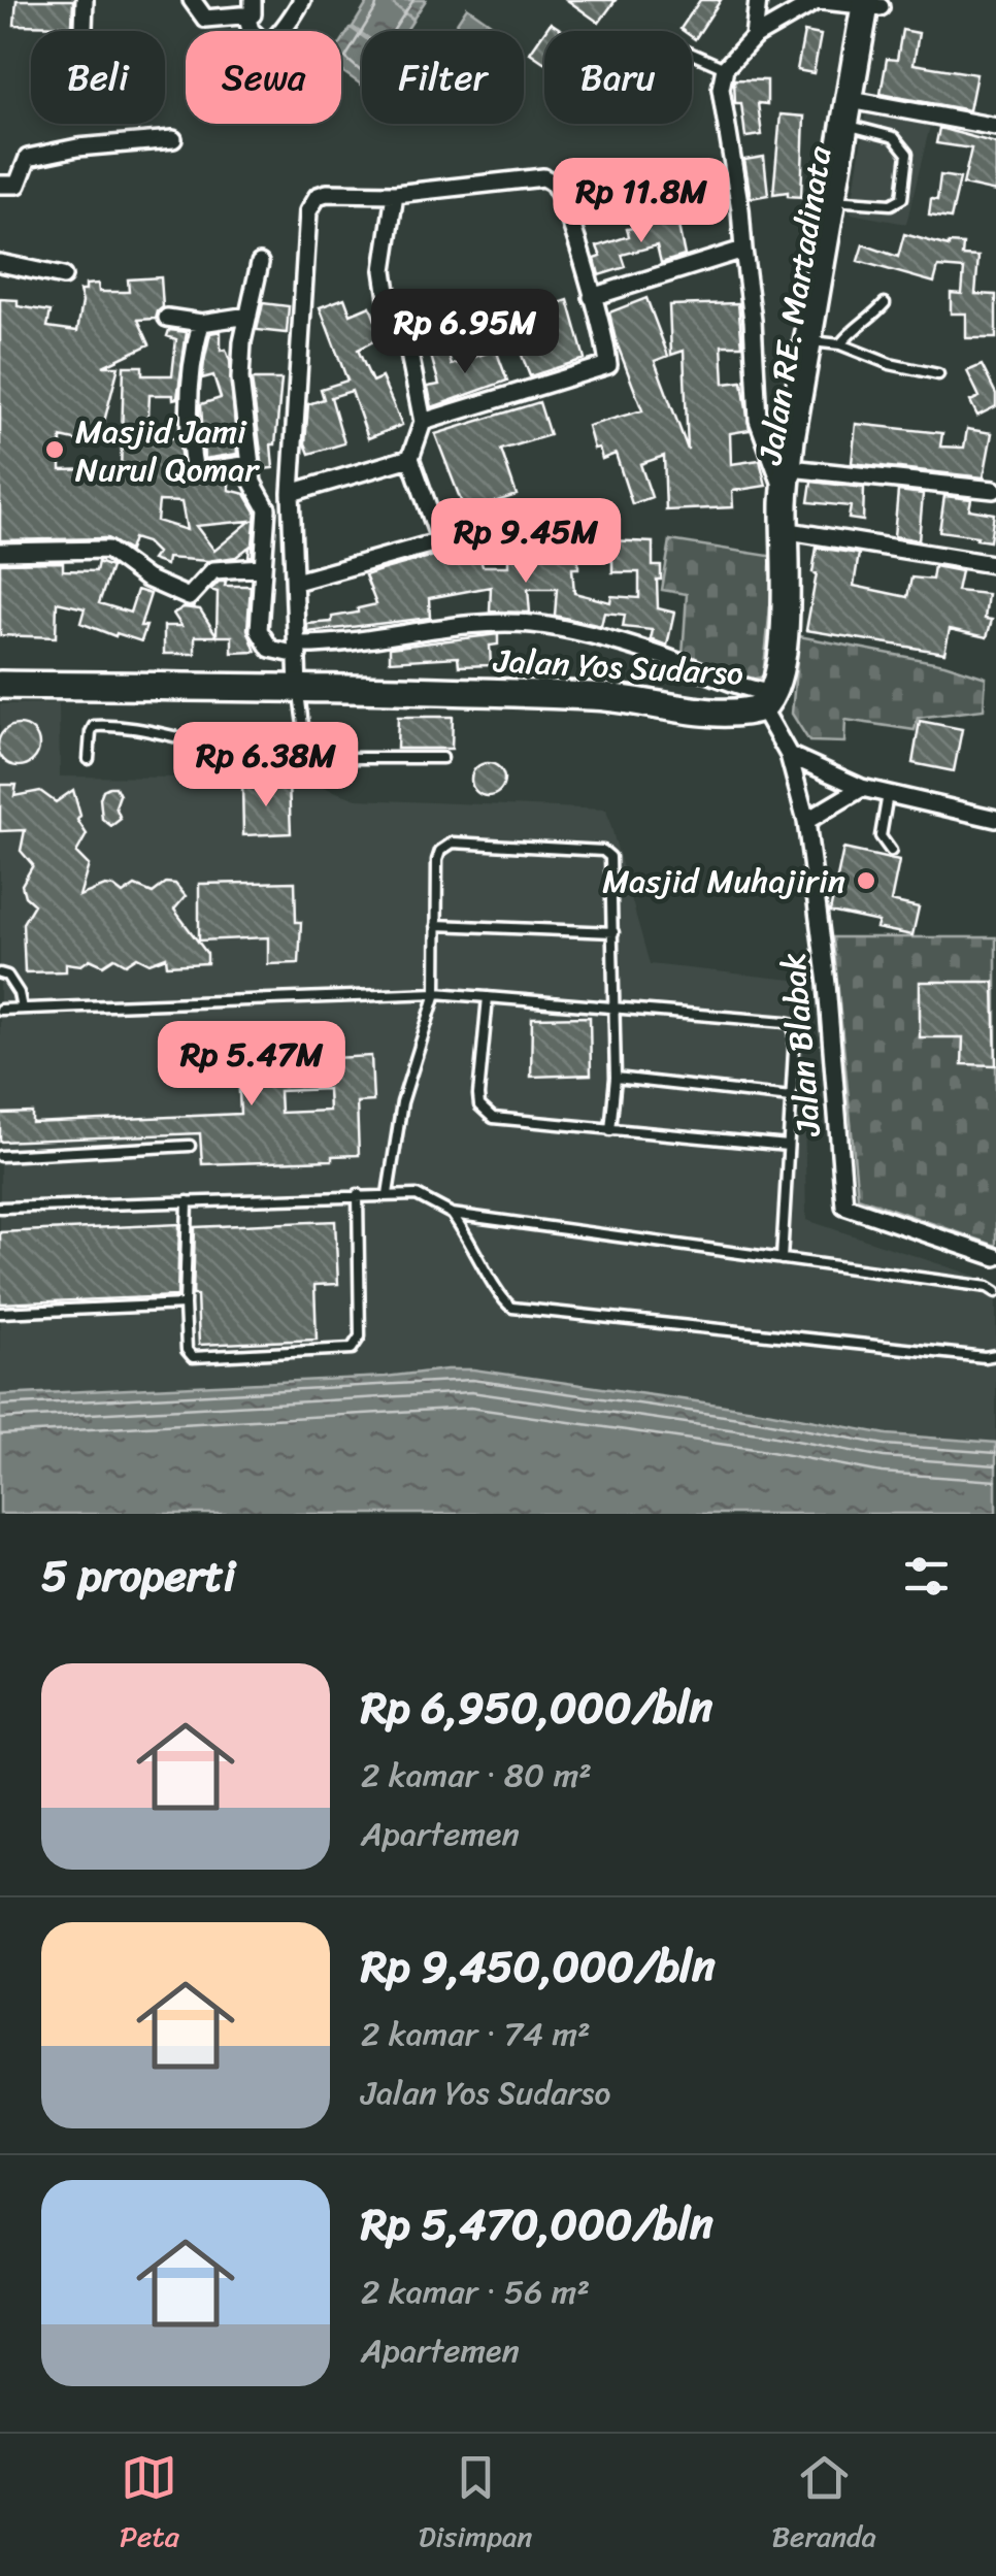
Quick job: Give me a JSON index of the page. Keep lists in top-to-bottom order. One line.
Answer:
{"streets":{"highway":["Jalan RE. Martadinata","Jalan Yos Sudarso"],"street":["Jalan Blabak"]},"crossings":[["Jalan RE. Martadinata","Jalan Yos Sudarso"],["Jalan Yos Sudarso","Jalan Blabak"]],"places":["Masjid Jami Nurul Qomar","Masjid Muhajirin"],"page":{"chip":["Beli","Sewa","Filter","Baru"],"price":["Rp 11.8M","Rp 6.95M","Rp 9.45M","Rp 6.38M","Rp 5.47M"],"heading":"5 properti","list":[{"name":"Rp 6,950,000/bln","note":"2 kamar · 80 m² · Apartemen"},{"name":"Rp 9,450,000/bln","note":"2 kamar · 74 m² · Jalan Yos Sudarso"},{"name":"Rp 5,470,000/bln","note":"2 kamar · 56 m² · Apartemen"}],"tabs":["Peta","Disimpan","Beranda"]}}
